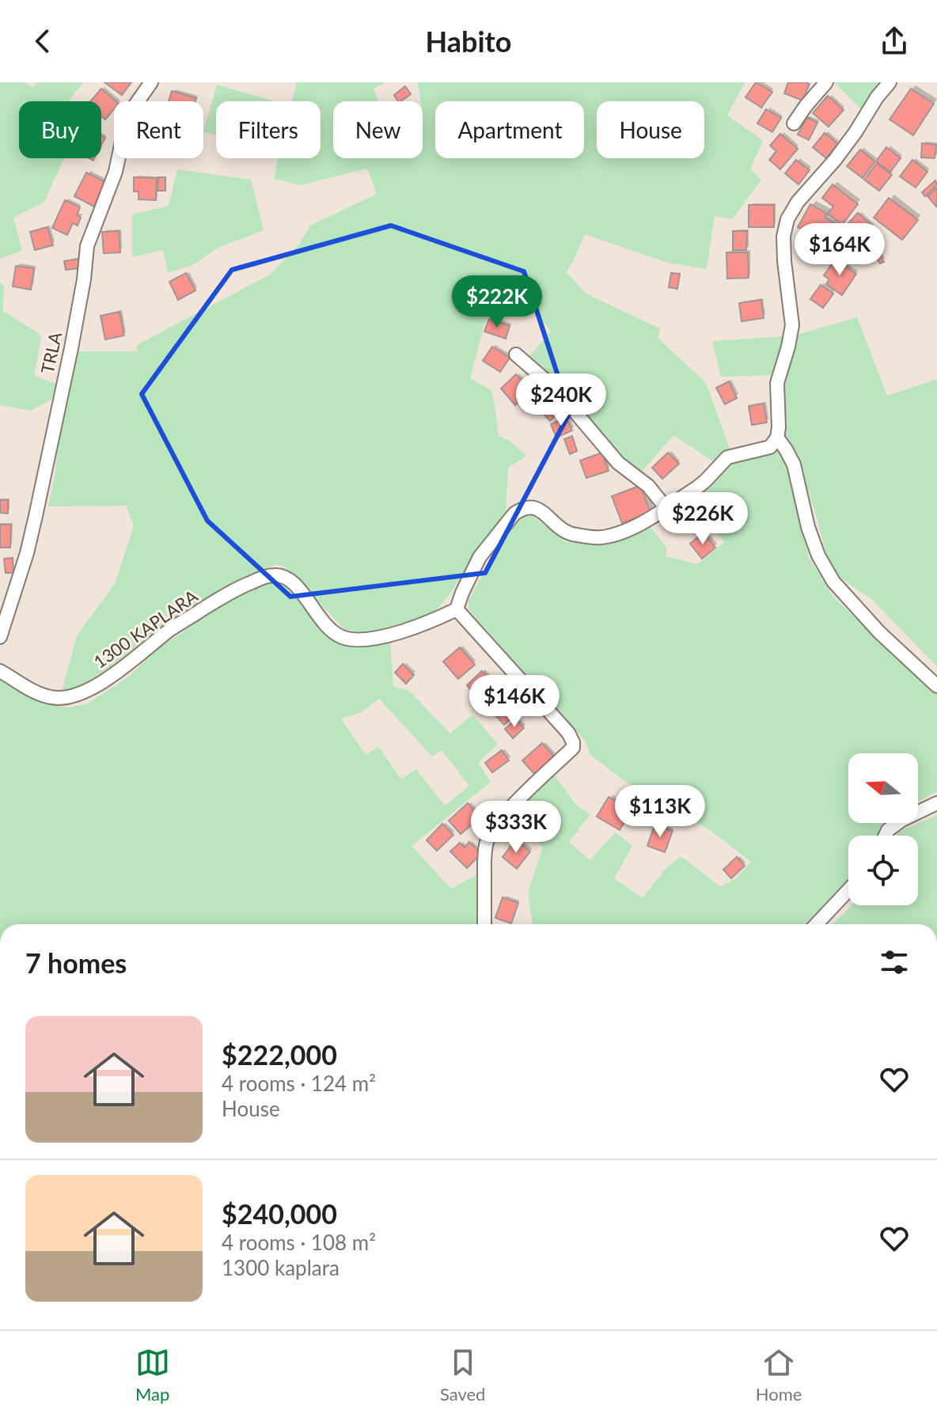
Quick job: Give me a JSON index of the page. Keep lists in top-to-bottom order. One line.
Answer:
{"streets":{"street":["TRLA","1300 KAPLARA"]},"north":"left","page":{"header":"Habito","chip":["Buy","Rent","Filters","New","Apartment","House"],"price":["$164K","$222K","$240K","$226K","$146K","$113K","$333K"],"heading":"7 homes","list":[{"name":"$222,000","note":"4 rooms · 124 m² · House"},{"name":"$240,000","note":"4 rooms · 108 m² · 1300 kaplara"}],"tabs":["Map","Saved","Home"]}}
